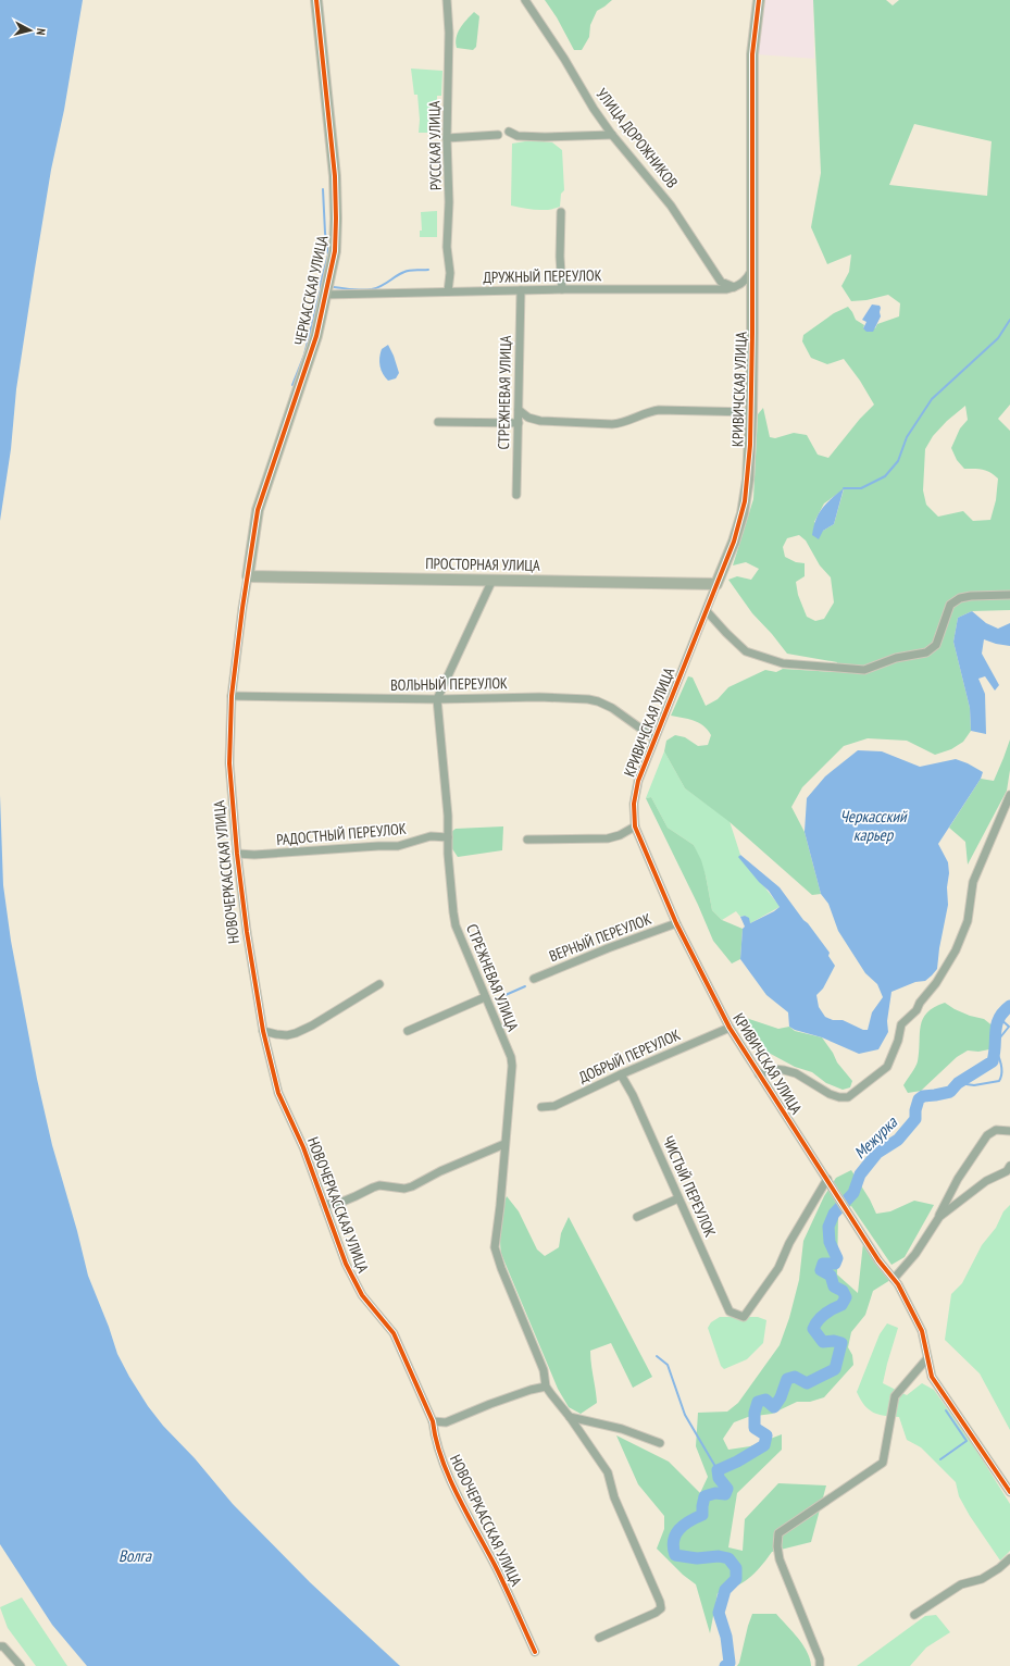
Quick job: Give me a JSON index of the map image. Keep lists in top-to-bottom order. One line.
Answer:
{"streets":{"street":["УЛИЦА ДОРОЖНИКОВ","РУССКАЯ УЛИЦА","ДРУЖНЫЙ ПЕРЕУЛОК","ЧЕРКАССКАЯ УЛИЦА","КРИВИЧСКАЯ УЛИЦА","СТРЕЖНЕВАЯ УЛИЦА","ПРОСТОРНАЯ УЛИЦА","ВОЛЬНЫЙ ПЕРЕУЛОК","РАДОСТНЫЙ ПЕРЕУЛОК","НОВОЧЕРКАССКАЯ УЛИЦА","ВЕРНЫЙ ПЕРЕУЛОК","ДОБРЫЙ ПЕРЕУЛОК","ЧИСТЫЙ ПЕРЕУЛОК"]},"crossings":[["УЛИЦА ДОРОЖНИКОВ","ДРУЖНЫЙ ПЕРЕУЛОК"],["РУССКАЯ УЛИЦА","ДРУЖНЫЙ ПЕРЕУЛОК"],["ДРУЖНЫЙ ПЕРЕУЛОК","ЧЕРКАССКАЯ УЛИЦА"],["ДРУЖНЫЙ ПЕРЕУЛОК","СТРЕЖНЕВАЯ УЛИЦА"],["ЧЕРКАССКАЯ УЛИЦА","ПРОСТОРНАЯ УЛИЦА"],["ЧЕРКАССКАЯ УЛИЦА","НОВОЧЕРКАССКАЯ УЛИЦА"],["КРИВИЧСКАЯ УЛИЦА","ПРОСТОРНАЯ УЛИЦА"],["КРИВИЧСКАЯ УЛИЦА","ВОЛЬНЫЙ ПЕРЕУЛОК"],["КРИВИЧСКАЯ УЛИЦА","ВЕРНЫЙ ПЕРЕУЛОК"],["КРИВИЧСКАЯ УЛИЦА","ДОБРЫЙ ПЕРЕУЛОК"],["КРИВИЧСКАЯ УЛИЦА","ЧИСТЫЙ ПЕРЕУЛОК"],["СТРЕЖНЕВАЯ УЛИЦА","ВОЛЬНЫЙ ПЕРЕУЛОК"],["СТРЕЖНЕВАЯ УЛИЦА","РАДОСТНЫЙ ПЕРЕУЛОК"],["ПРОСТОРНАЯ УЛИЦА","НОВОЧЕРКАССКАЯ УЛИЦА"],["ВОЛЬНЫЙ ПЕРЕУЛОК","НОВОЧЕРКАССКАЯ УЛИЦА"],["РАДОСТНЫЙ ПЕРЕУЛОК","НОВОЧЕРКАССКАЯ УЛИЦА"],["ДОБРЫЙ ПЕРЕУЛОК","ЧИСТЫЙ ПЕРЕУЛОК"]],"water":["Черкасский карьер","Межурка","Волга"],"north":"right"}
